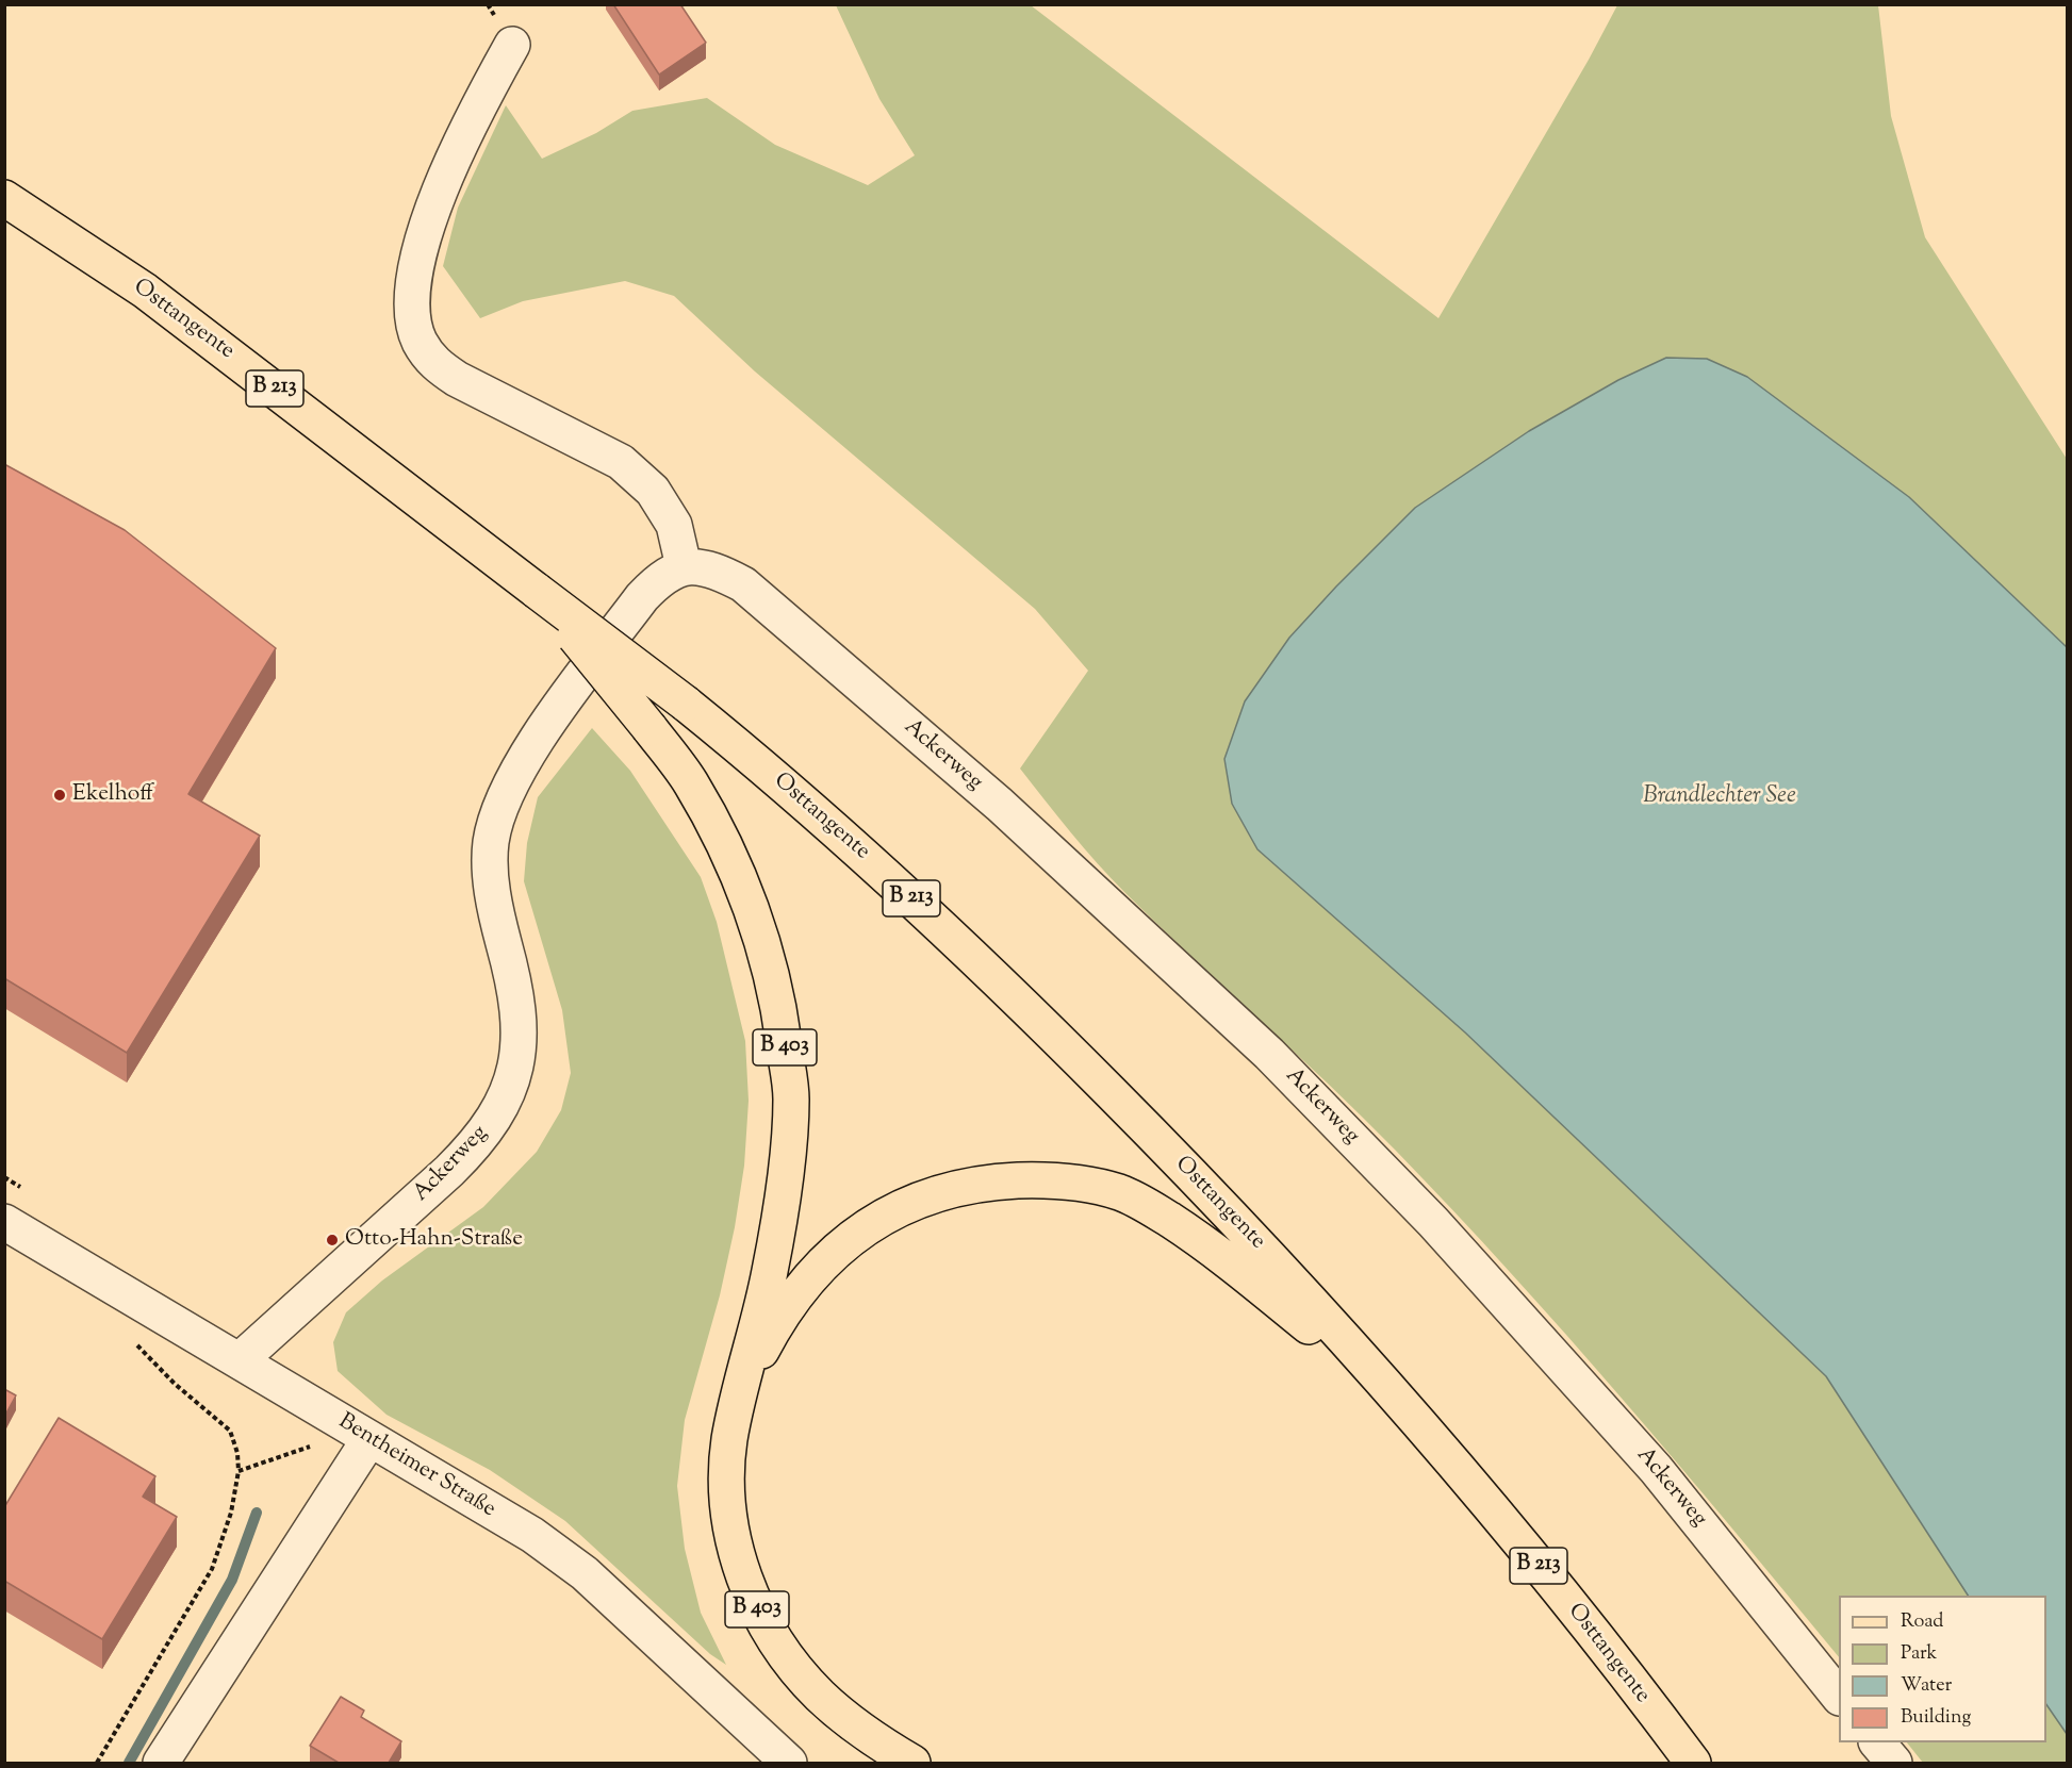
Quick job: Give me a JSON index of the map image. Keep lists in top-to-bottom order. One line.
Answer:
{"streets":{"main road":["Osttangente","B 213","B 403"],"street":["Ackerweg","Bentheimer Straße"]},"crossings":[["Osttangente","B 403"],["Ackerweg","Bentheimer Straße"]],"water":["Brandlechter See"],"places":["Ekelhoff","Otto-Hahn-Straße"],"legend":["Road","Park","Water","Building"]}
